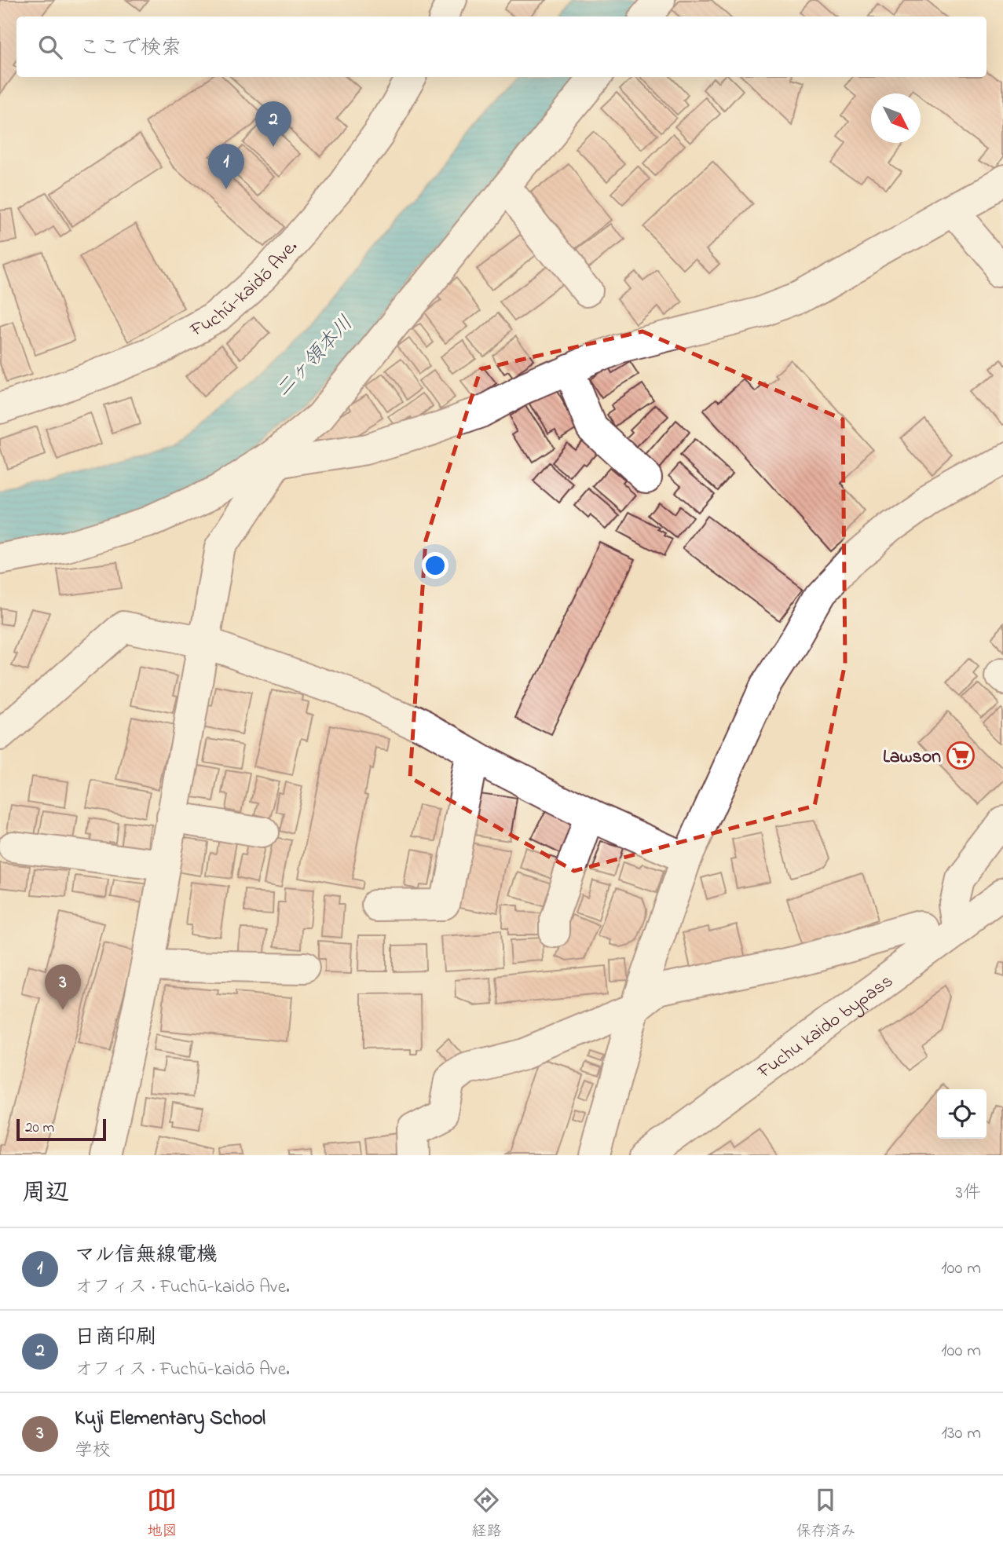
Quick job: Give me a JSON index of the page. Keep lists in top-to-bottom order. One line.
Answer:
{"streets":{"street":["Fuchū-kaidō Ave.","Fuchu kaido bypass"]},"water":["二ヶ領本川"],"places":{"supermarket":["Lawson"]},"scale_bar":"20 m","north":"bottom right","page":{"search":"ここで検索","pins":["2","1","3"],"scale":"20 m","heading":["周辺","3件"],"list":[{"mark":"1","name":"マル信無線電機","note":"オフィス · Fuchū-kaidō Ave.","value":"100 m"},{"mark":"2","name":"日商印刷","note":"オフィス · Fuchū-kaidō Ave.","value":"100 m"},{"mark":"3","name":"Kuji Elementary School","note":"学校","value":"130 m"}],"nav":["地図","経路","保存済み"]}}
